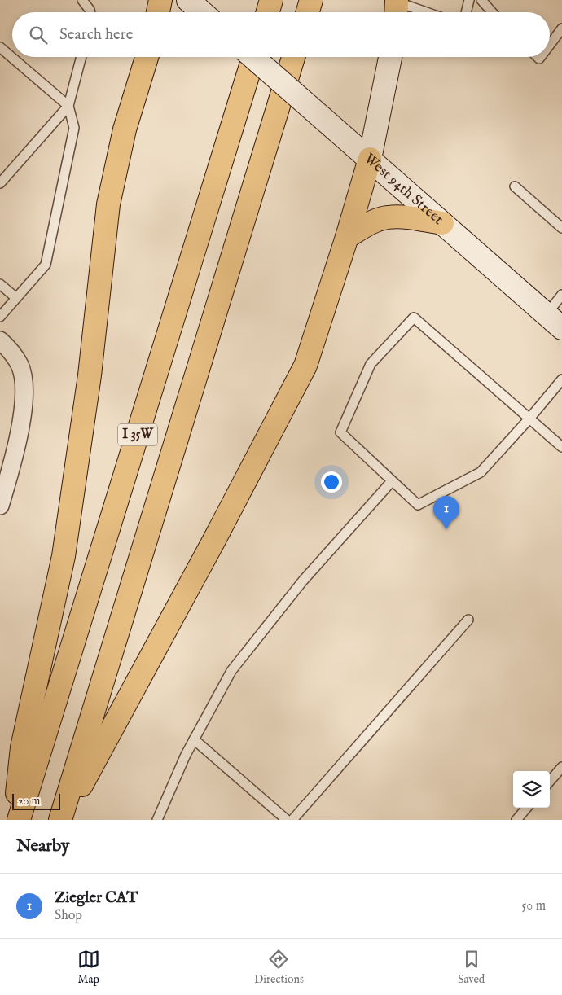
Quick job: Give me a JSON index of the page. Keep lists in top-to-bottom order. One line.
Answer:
{"streets":{"highway":["I 35W"],"street":["West 94th Street"]},"scale_bar":"20 m","page":{"search":"Search here","pins":"1","scale":"20 m","heading":"Nearby","list":[{"mark":"1","name":"Ziegler CAT","note":"Shop","value":"50 m"}],"nav":["Map","Directions","Saved"]}}
